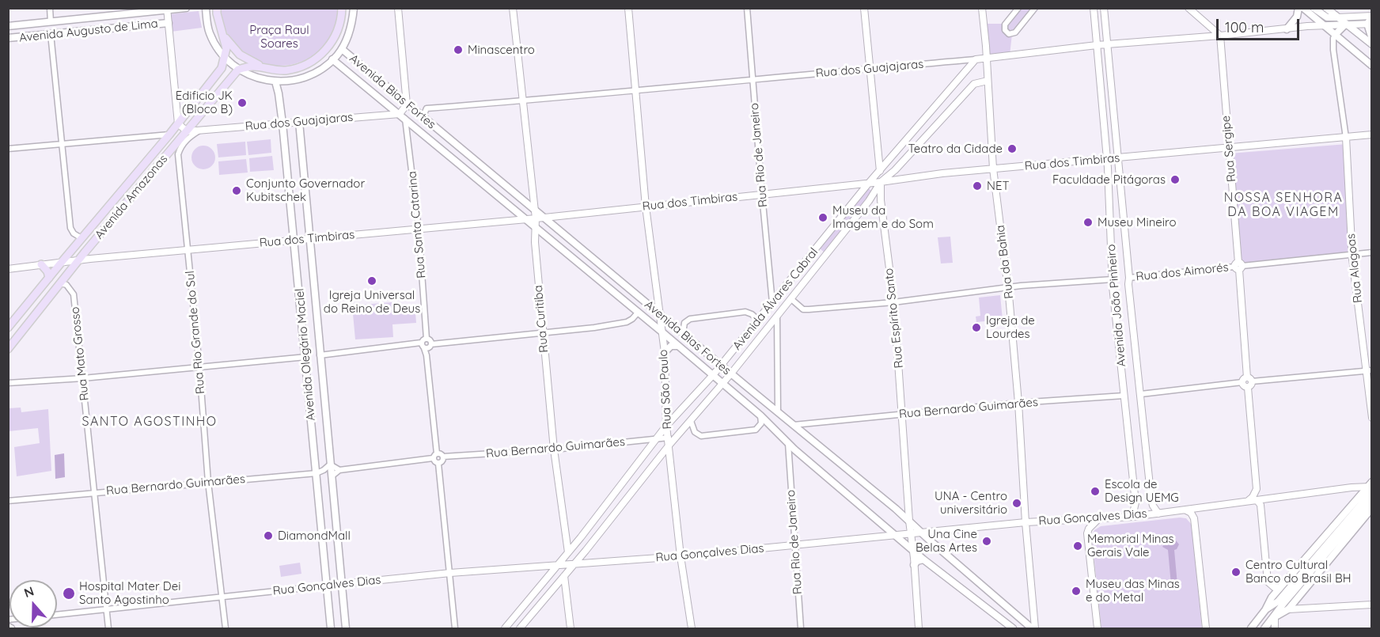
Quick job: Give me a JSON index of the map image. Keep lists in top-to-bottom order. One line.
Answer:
{"streets":{"main road":["Avenida Augusto de Lima","Avenida Bias Fortes","Avenida Amazonas","Avenida Olegário Maciel"],"street":["Rua dos Guajajaras","Rua Sergipe","Rua Rio de Janeiro","Rua dos Timbiras","Rua Santa Catarina","Rua da Bahia","Rua Alagoas","Rua dos Aimorés","Avenida Álvares Cabral","Avenida João Pinheiro","Rua Espírito Santo","Rua Curitiba","Rua Rio Grande do Sul","Rua Mato Grosso","Rua São Paulo","Rua Bernardo Guimarães","Rua Gonçalves Dias"]},"crossings":[["Rua dos Guajajaras","Avenida Bias Fortes"],["Rua dos Guajajaras","Rua Sergipe"],["Rua dos Guajajaras","Rua Rio de Janeiro"],["Rua dos Guajajaras","Avenida Amazonas"],["Rua dos Guajajaras","Rua Santa Catarina"],["Rua dos Guajajaras","Rua da Bahia"],["Rua dos Guajajaras","Avenida Álvares Cabral"],["Rua dos Guajajaras","Avenida João Pinheiro"],["Rua dos Guajajaras","Rua Espírito Santo"],["Rua dos Guajajaras","Rua Curitiba"],["Rua dos Guajajaras","Rua Rio Grande do Sul"],["Rua dos Guajajaras","Avenida Olegário Maciel"],["Rua dos Guajajaras","Rua São Paulo"],["Avenida Bias Fortes","Rua Rio de Janeiro"],["Avenida Bias Fortes","Rua dos Timbiras"],["Avenida Bias Fortes","Rua Santa Catarina"],["Avenida Bias Fortes","Rua da Bahia"],["Avenida Bias Fortes","Avenida Álvares Cabral"],["Avenida Bias Fortes","Rua Espírito Santo"],["Avenida Bias Fortes","Rua Curitiba"],["Avenida Bias Fortes","Rua São Paulo"],["Avenida Bias Fortes","Rua Bernardo Guimarães"],["Avenida Bias Fortes","Rua Gonçalves Dias"],["Rua Sergipe","Rua dos Timbiras"],["Rua Sergipe","Rua dos Aimorés"],["Rua Rio de Janeiro","Rua dos Timbiras"],["Rua Rio de Janeiro","Avenida Álvares Cabral"],["Rua Rio de Janeiro","Rua Gonçalves Dias"],["Rua dos Timbiras","Avenida Amazonas"],["Rua dos Timbiras","Rua Santa Catarina"],["Rua dos Timbiras","Rua da Bahia"],["Rua dos Timbiras","Rua Alagoas"],["Rua dos Timbiras","Avenida Álvares Cabral"],["Rua dos Timbiras","Avenida João Pinheiro"],["Rua dos Timbiras","Rua Espírito Santo"],["Rua dos Timbiras","Rua Curitiba"],["Rua dos Timbiras","Rua Rio Grande do Sul"],["Rua dos Timbiras","Avenida Olegário Maciel"],["Rua dos Timbiras","Rua São Paulo"],["Avenida Amazonas","Rua Mato Grosso"],["Rua Santa Catarina","Rua Bernardo Guimarães"],["Rua da Bahia","Avenida Álvares Cabral"],["Rua da Bahia","Rua Bernardo Guimarães"],["Rua da Bahia","Rua Gonçalves Dias"],["Rua Alagoas","Rua dos Aimorés"],["Rua dos Aimorés","Avenida João Pinheiro"],["Avenida Álvares Cabral","Rua Espírito Santo"],["Avenida Álvares Cabral","Rua Curitiba"],["Avenida Álvares Cabral","Rua São Paulo"],["Avenida Álvares Cabral","Rua Bernardo Guimarães"],["Avenida Álvares Cabral","Rua Gonçalves Dias"],["Avenida João Pinheiro","Rua Bernardo Guimarães"],["Avenida João Pinheiro","Rua Gonçalves Dias"],["Rua Espírito Santo","Rua Bernardo Guimarães"],["Rua Espírito Santo","Rua Gonçalves Dias"],["Rua Curitiba","Rua Bernardo Guimarães"],["Rua Curitiba","Rua Gonçalves Dias"],["Rua Rio Grande do Sul","Rua Bernardo Guimarães"],["Rua Rio Grande do Sul","Rua Gonçalves Dias"],["Rua Mato Grosso","Rua Bernardo Guimarães"],["Rua Mato Grosso","Rua Gonçalves Dias"],["Avenida Olegário Maciel","Rua Bernardo Guimarães"],["Avenida Olegário Maciel","Rua Gonçalves Dias"],["Rua São Paulo","Rua Bernardo Guimarães"],["Rua São Paulo","Rua Gonçalves Dias"]],"districts":["NOSSA SENHORA DA BOA VIAGEM","SANTO AGOSTINHO"],"parks":["Praça Raul Soares"],"places":["Minascentro","Edificio JK (Bloco B)","Teatro da Cidade","Faculdade Pitágoras","NET","Conjunto Governador Kubitschek","Museu da Imagem e do Som","Museu Mineiro","Igreja Universal do Reino de Deus","Igreja de Lourdes","Escola de Design UEMG","UNA - Centro universitário","DiamondMall","Una Cine Belas Artes","Memorial Minas Gerais Vale","Centro Cultural Banco do Brasil BH","Museu das Minas e do Metal","Hospital Mater Dei Santo Agostinho"],"scale_bar":"100 m","north":"top"}
